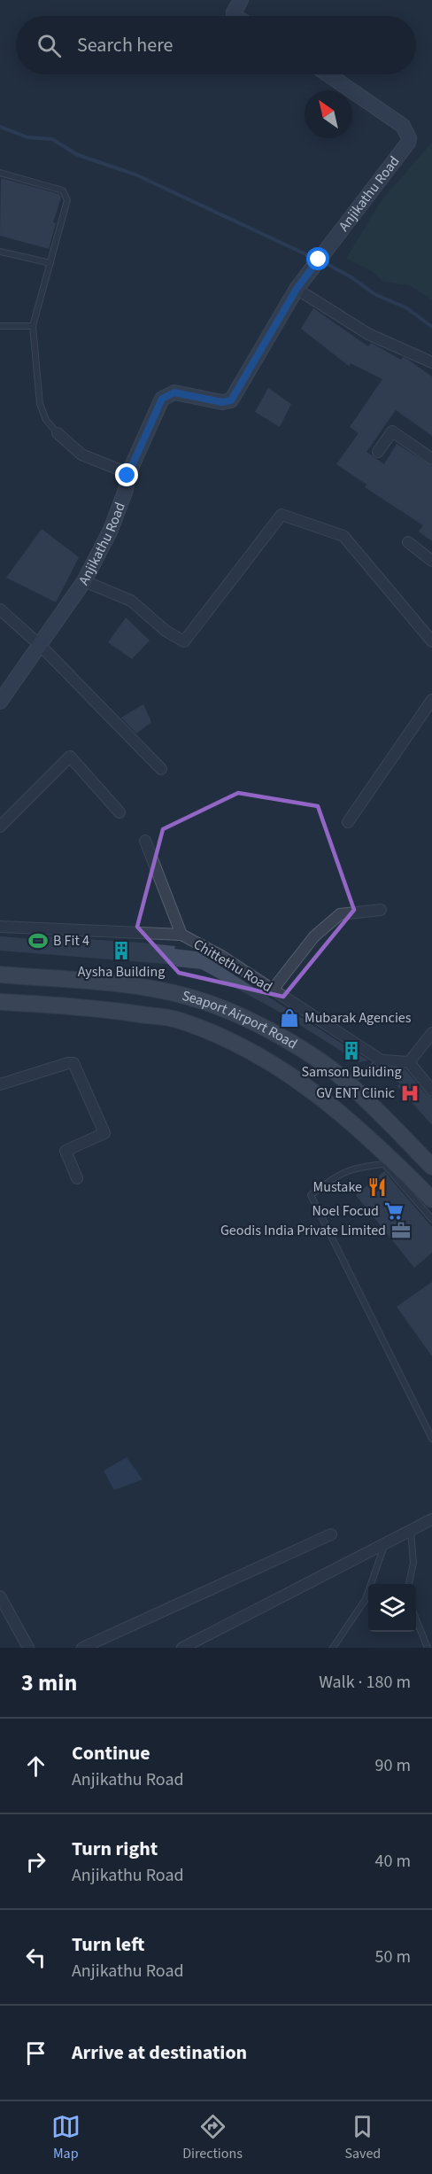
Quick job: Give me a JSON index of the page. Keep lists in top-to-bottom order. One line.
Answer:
{"streets":{"main road":["Seaport Airport Road"],"street":["Anjikathu Road","Chittethu Road"]},"places":{"sports":["B Fit 4"],"building":["Aysha Building","Samson Building"],"shop":["Mubarak Agencies"],"hospital":["GV ENT Clinic"],"restaurant":["Mustake"],"supermarket":["Noel Focud"],"office":["Geodis India Private Limited"]},"north":"top left","page":{"search":"Search here","heading":["3 min","Walk · 180 m"],"list":[["Continue","Anjikathu Road","90 m"],["Turn right","Anjikathu Road","40 m"],["Turn left","Anjikathu Road","50 m"],"Arrive at destination"],"nav":["Map","Directions","Saved"]}}
